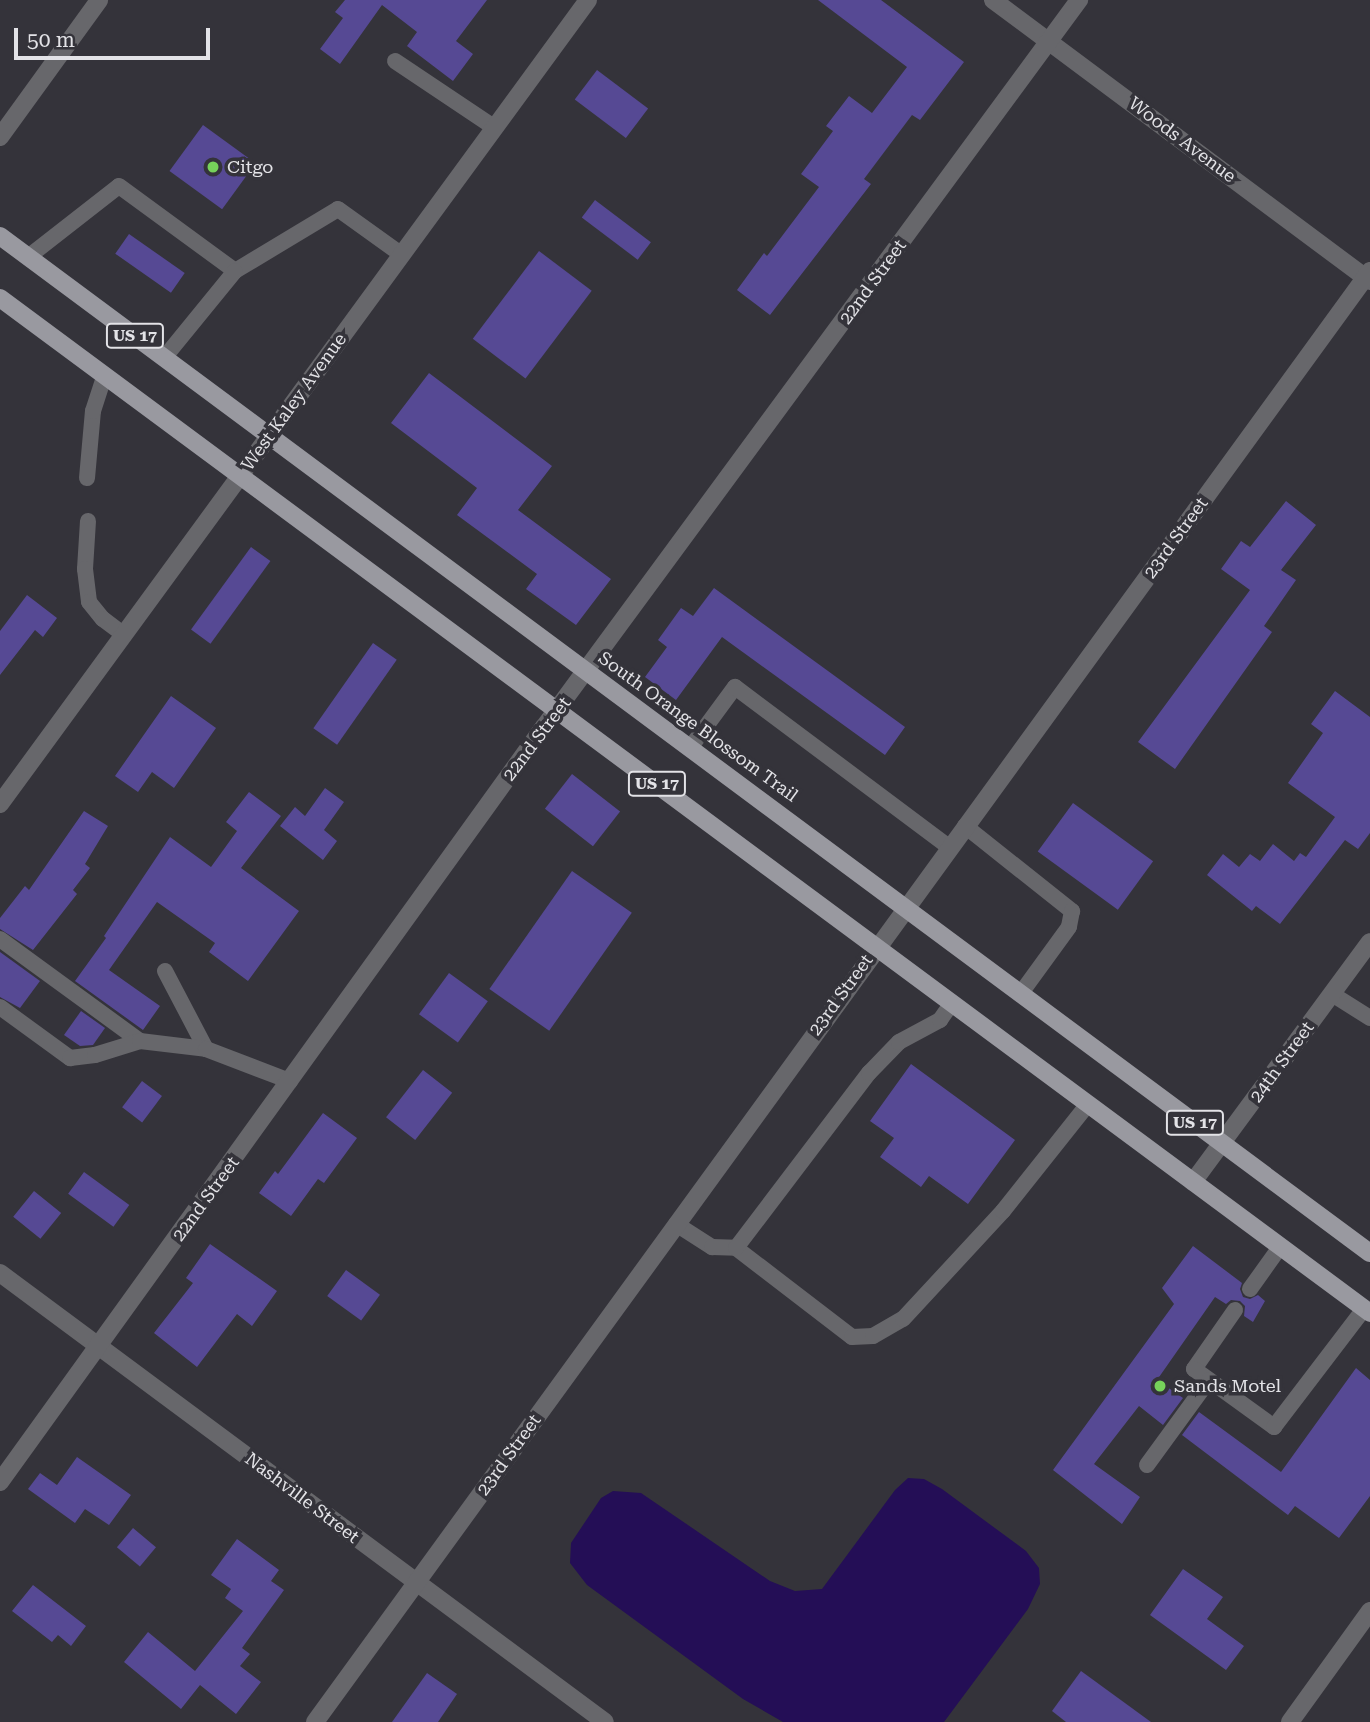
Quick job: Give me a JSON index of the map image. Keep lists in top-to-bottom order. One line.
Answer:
{"streets":{"main road":["US 17","South Orange Blossom Trail"],"street":["Woods Avenue","22nd Street","West Kaley Avenue","23rd Street","24th Street","Nashville Street"]},"crossings":[["Woods Avenue","22nd Street"],["Woods Avenue","23rd Street"],["22nd Street","US 17"],["22nd Street","South Orange Blossom Trail"],["22nd Street","Nashville Street"],["US 17","West Kaley Avenue"],["US 17","23rd Street"],["US 17","24th Street"],["West Kaley Avenue","South Orange Blossom Trail"],["23rd Street","South Orange Blossom Trail"],["23rd Street","Nashville Street"],["South Orange Blossom Trail","24th Street"]],"places":["Citgo","Sands Motel"],"scale_bar":"50 m"}
